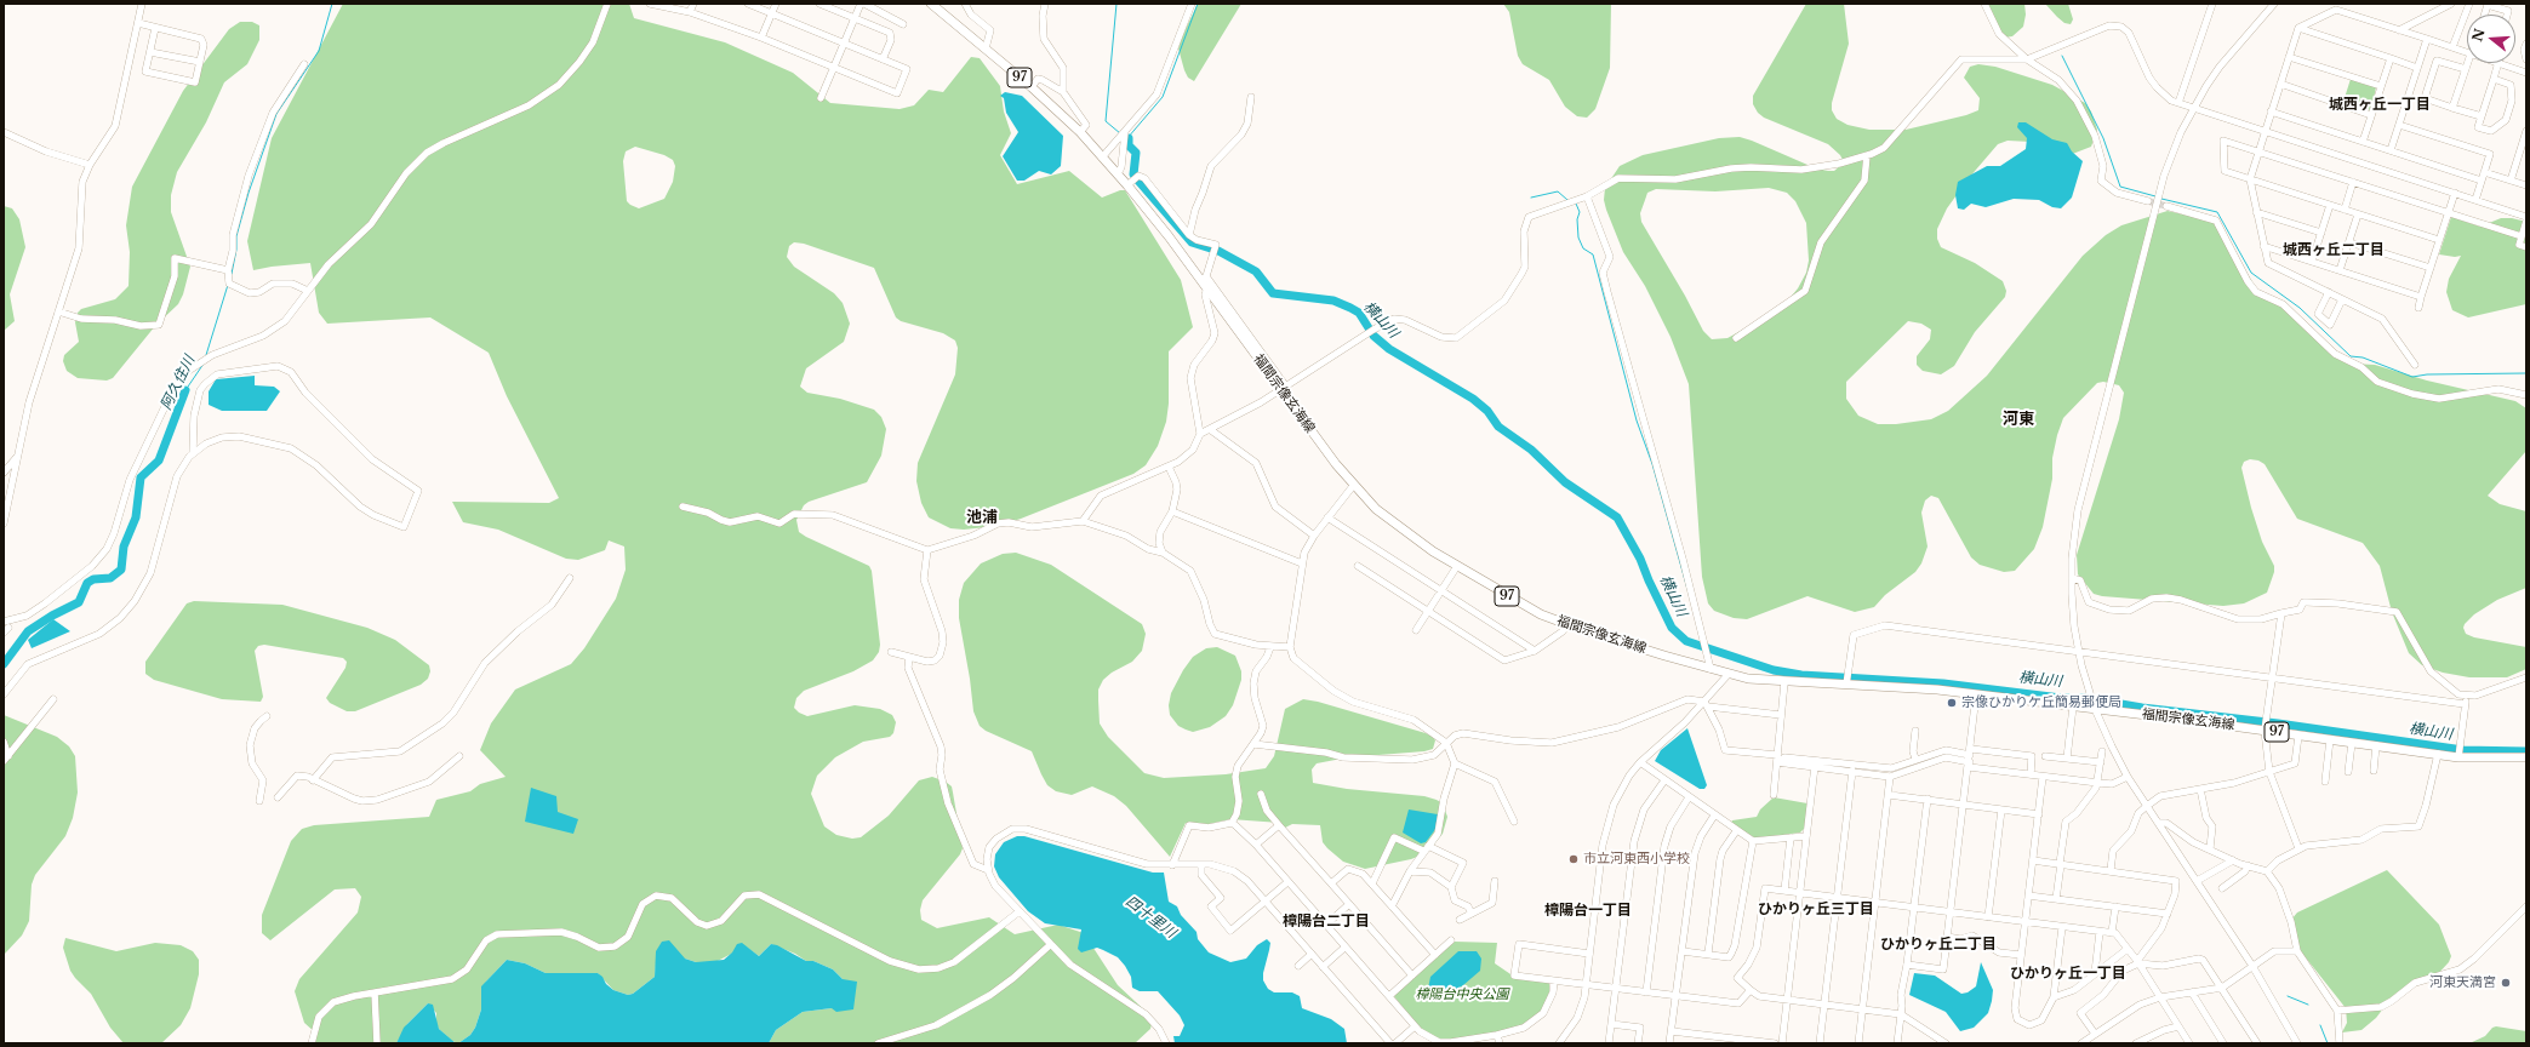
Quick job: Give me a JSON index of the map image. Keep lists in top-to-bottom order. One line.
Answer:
{"streets":{"main road":["97","福間宗像玄海線"]},"districts":["城西ヶ丘一丁目","城西ヶ丘二丁目","河東","池浦","ひかりヶ丘三丁目","樟陽台一丁目","樟陽台二丁目","ひかりヶ丘二丁目","ひかりヶ丘一丁目"],"water":["横山川","阿久住川","四十里川"],"parks":["樟陽台中央公園"],"places":["宗像ひかりケ丘簡易郵便局","市立河東西小学校","河東天満宮"],"north":"left"}
